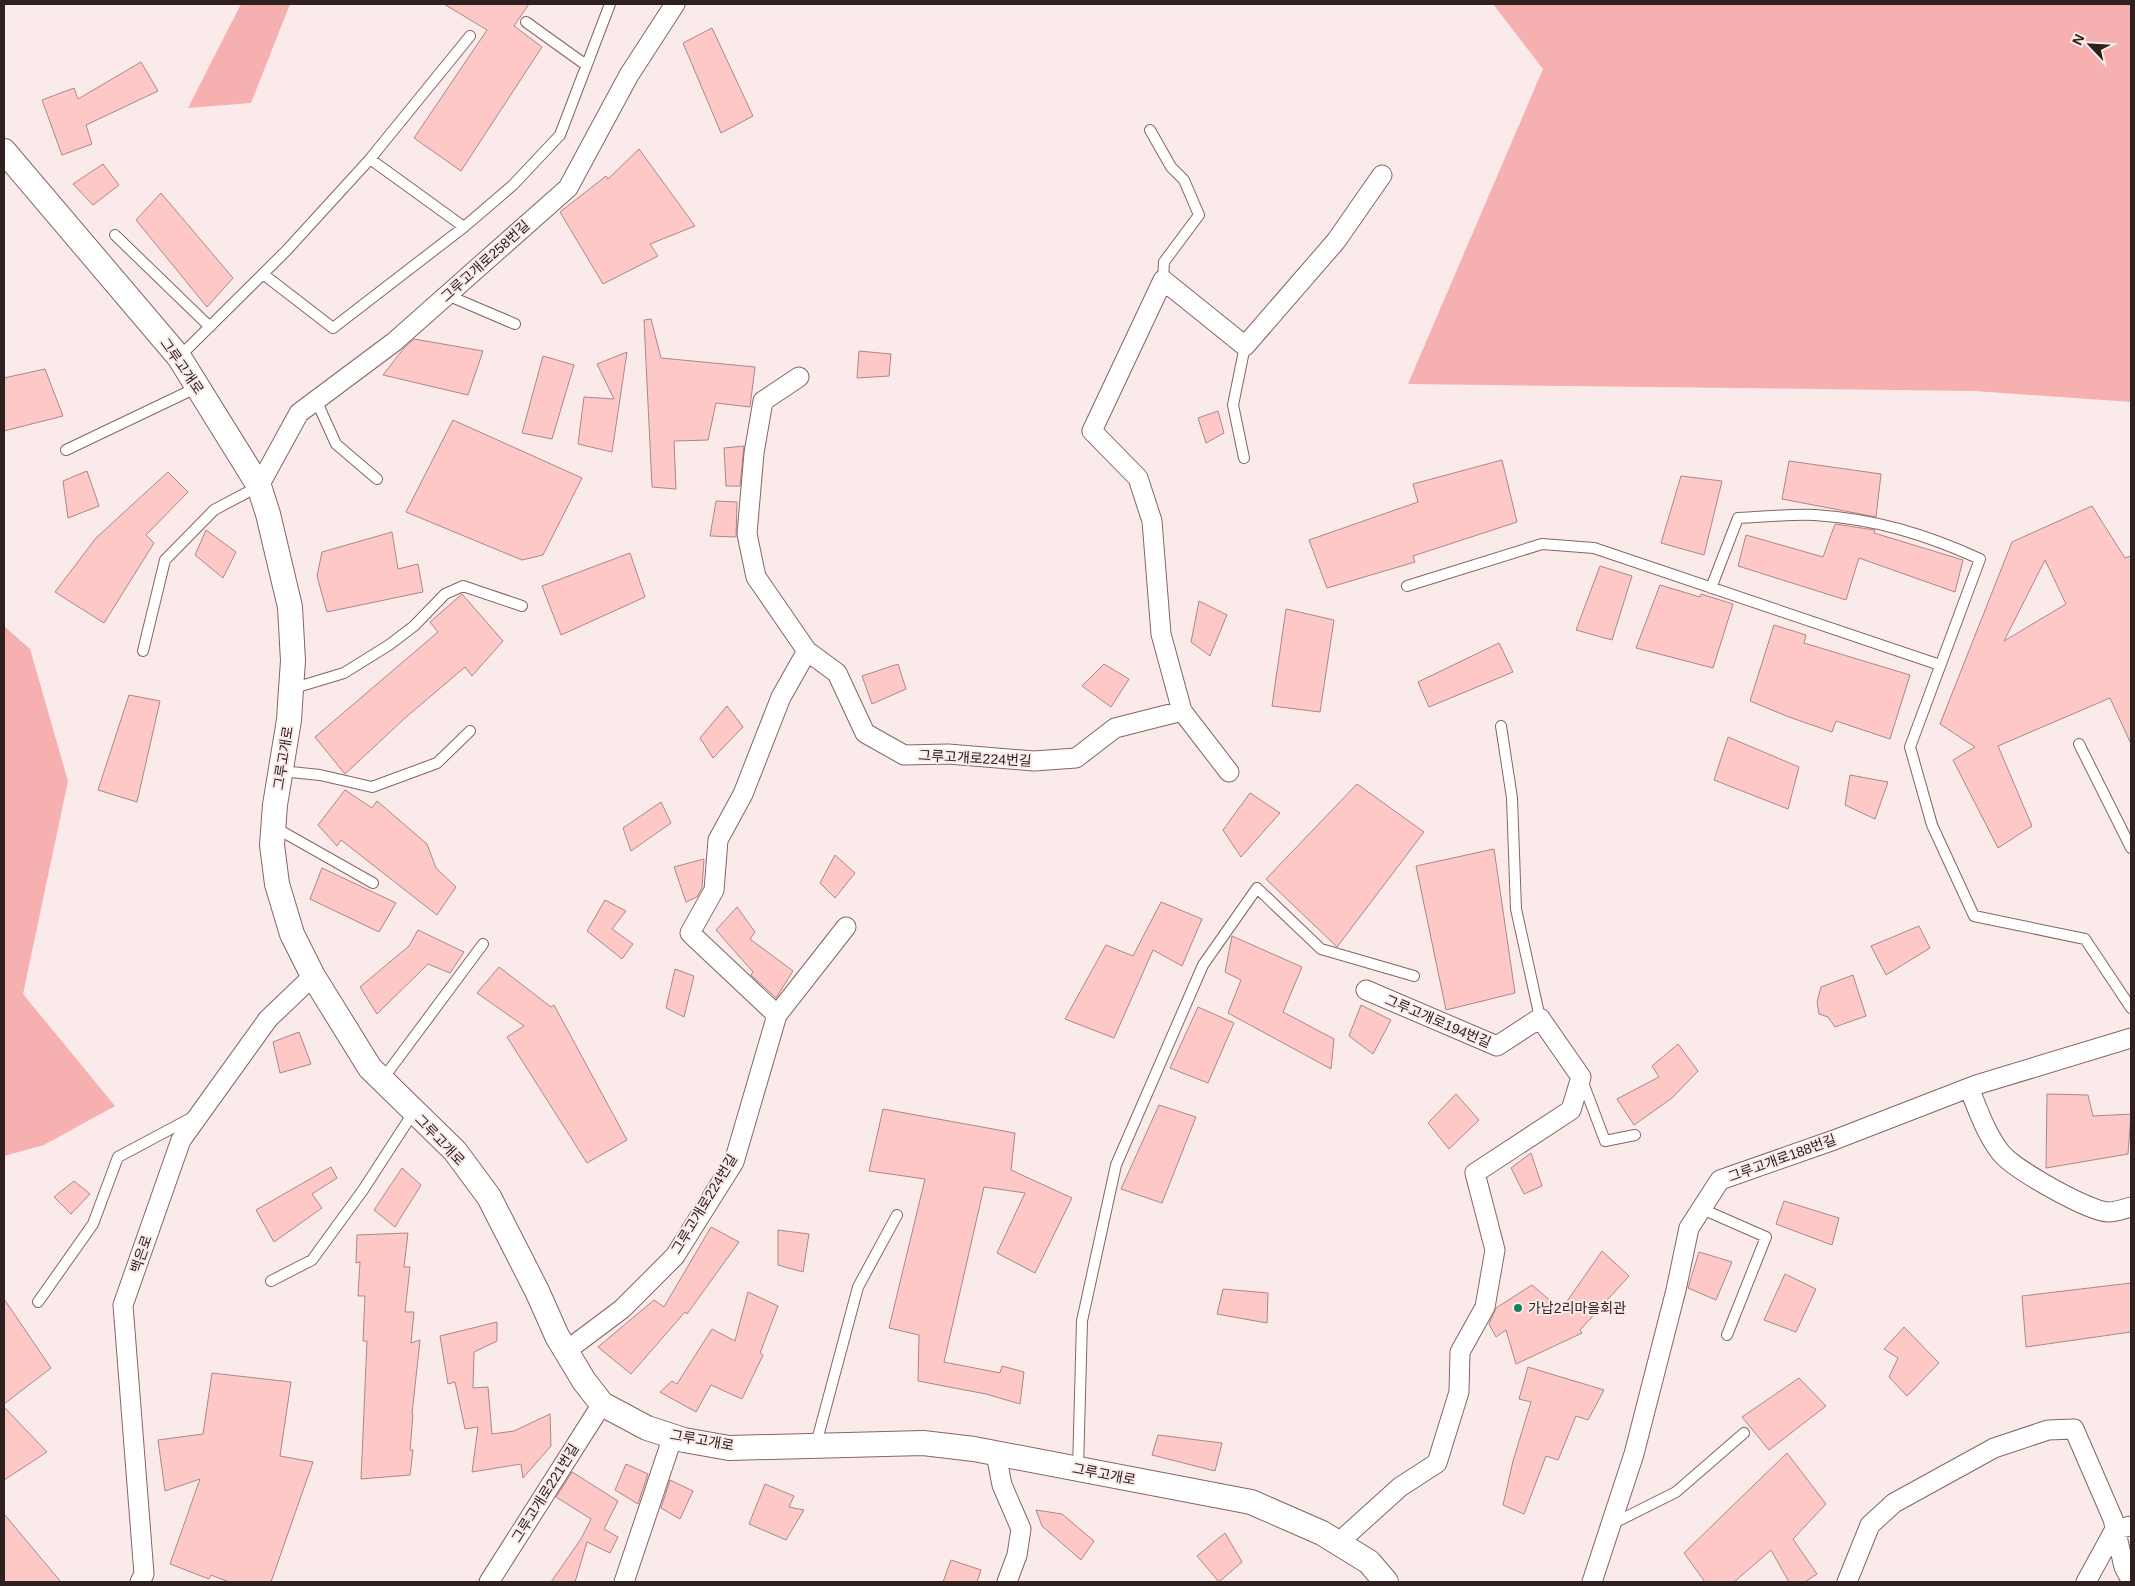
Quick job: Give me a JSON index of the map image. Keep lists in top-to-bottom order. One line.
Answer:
{"streets":{"street":["그루고개로258번길","그루고개로","그루고개로224번길","그루고개로194번길","그루고개로188번길","백은로","그루고개로221번길"]},"crossings":[["그루고개로258번길","그루고개로"],["그루고개로","그루고개로224번길"],["그루고개로","백은로"],["그루고개로","그루고개로221번길"]],"places":["가납2리마을회관"],"north":"top left"}
